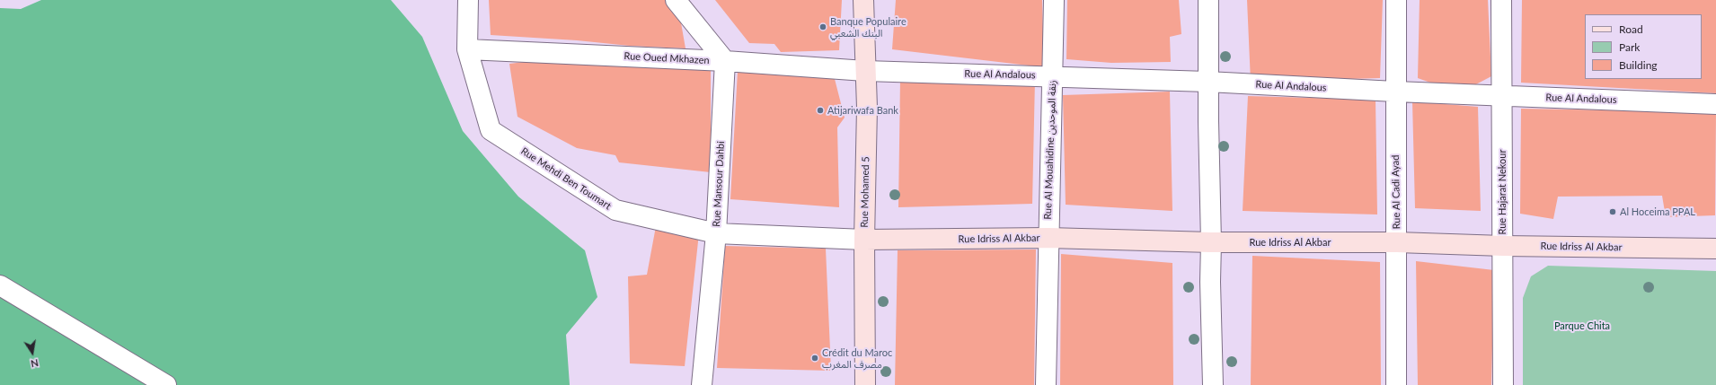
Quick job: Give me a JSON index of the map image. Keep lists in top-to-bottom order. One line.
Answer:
{"streets":{"street":["Rue Oued Mkhazen","Rue Al Andalous","Rue Al Mouahidine زنقة الموحدين","Rue Mehdi Ben Toumart","Rue Mansour Dahbi","Rue Mohamed 5","Rue Al Cadi Ayad","Rue Hajarat Nekour","Rue Idriss Al Akbar"]},"crossings":[["Rue Oued Mkhazen","Rue Al Andalous"],["Rue Oued Mkhazen","Rue Mehdi Ben Toumart"],["Rue Oued Mkhazen","Rue Mansour Dahbi"],["Rue Oued Mkhazen","Rue Mohamed 5"],["Rue Al Andalous","Rue Al Mouahidine زنقة الموحدين"],["Rue Al Andalous","Rue Mohamed 5"],["Rue Al Andalous","Rue Al Cadi Ayad"],["Rue Al Andalous","Rue Hajarat Nekour"],["Rue Al Mouahidine زنقة الموحدين","Rue Idriss Al Akbar"],["Rue Mehdi Ben Toumart","Rue Mansour Dahbi"],["Rue Mehdi Ben Toumart","Rue Mohamed 5"],["Rue Mehdi Ben Toumart","Rue Idriss Al Akbar"],["Rue Mohamed 5","Rue Idriss Al Akbar"],["Rue Al Cadi Ayad","Rue Idriss Al Akbar"],["Rue Hajarat Nekour","Rue Idriss Al Akbar"]],"parks":["Parque Chita"],"places":["Banque Populaire البنك الشعبي","Atijariwafa Bank","Al Hoceima PPAL","Crédit du Maroc مصرف المغرب"],"legend":["Road","Park","Building"],"north":"bottom"}
